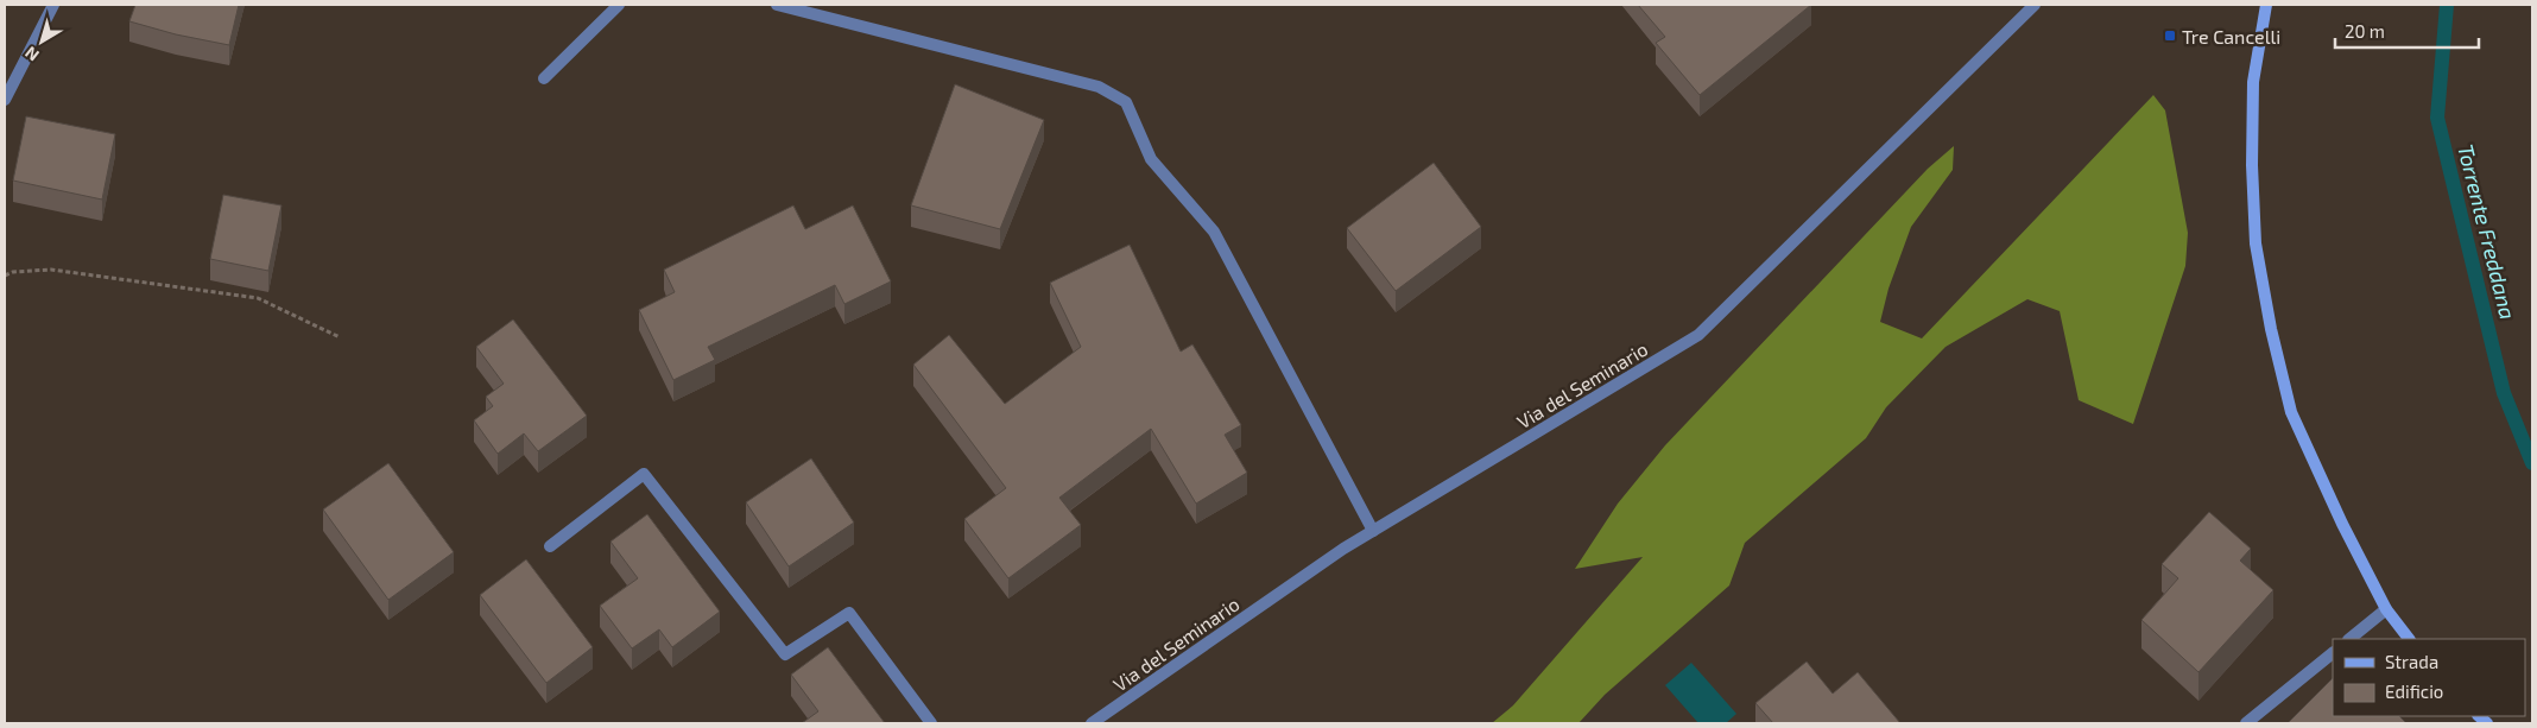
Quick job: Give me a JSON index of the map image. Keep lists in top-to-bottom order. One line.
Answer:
{"streets":{"street":["Via del Seminario"]},"water":["Torrente Freddana"],"places":{"transit":["Tre Cancelli"]},"legend":["Strada","Edificio"],"scale_bar":"20 m","north":"bottom left"}
